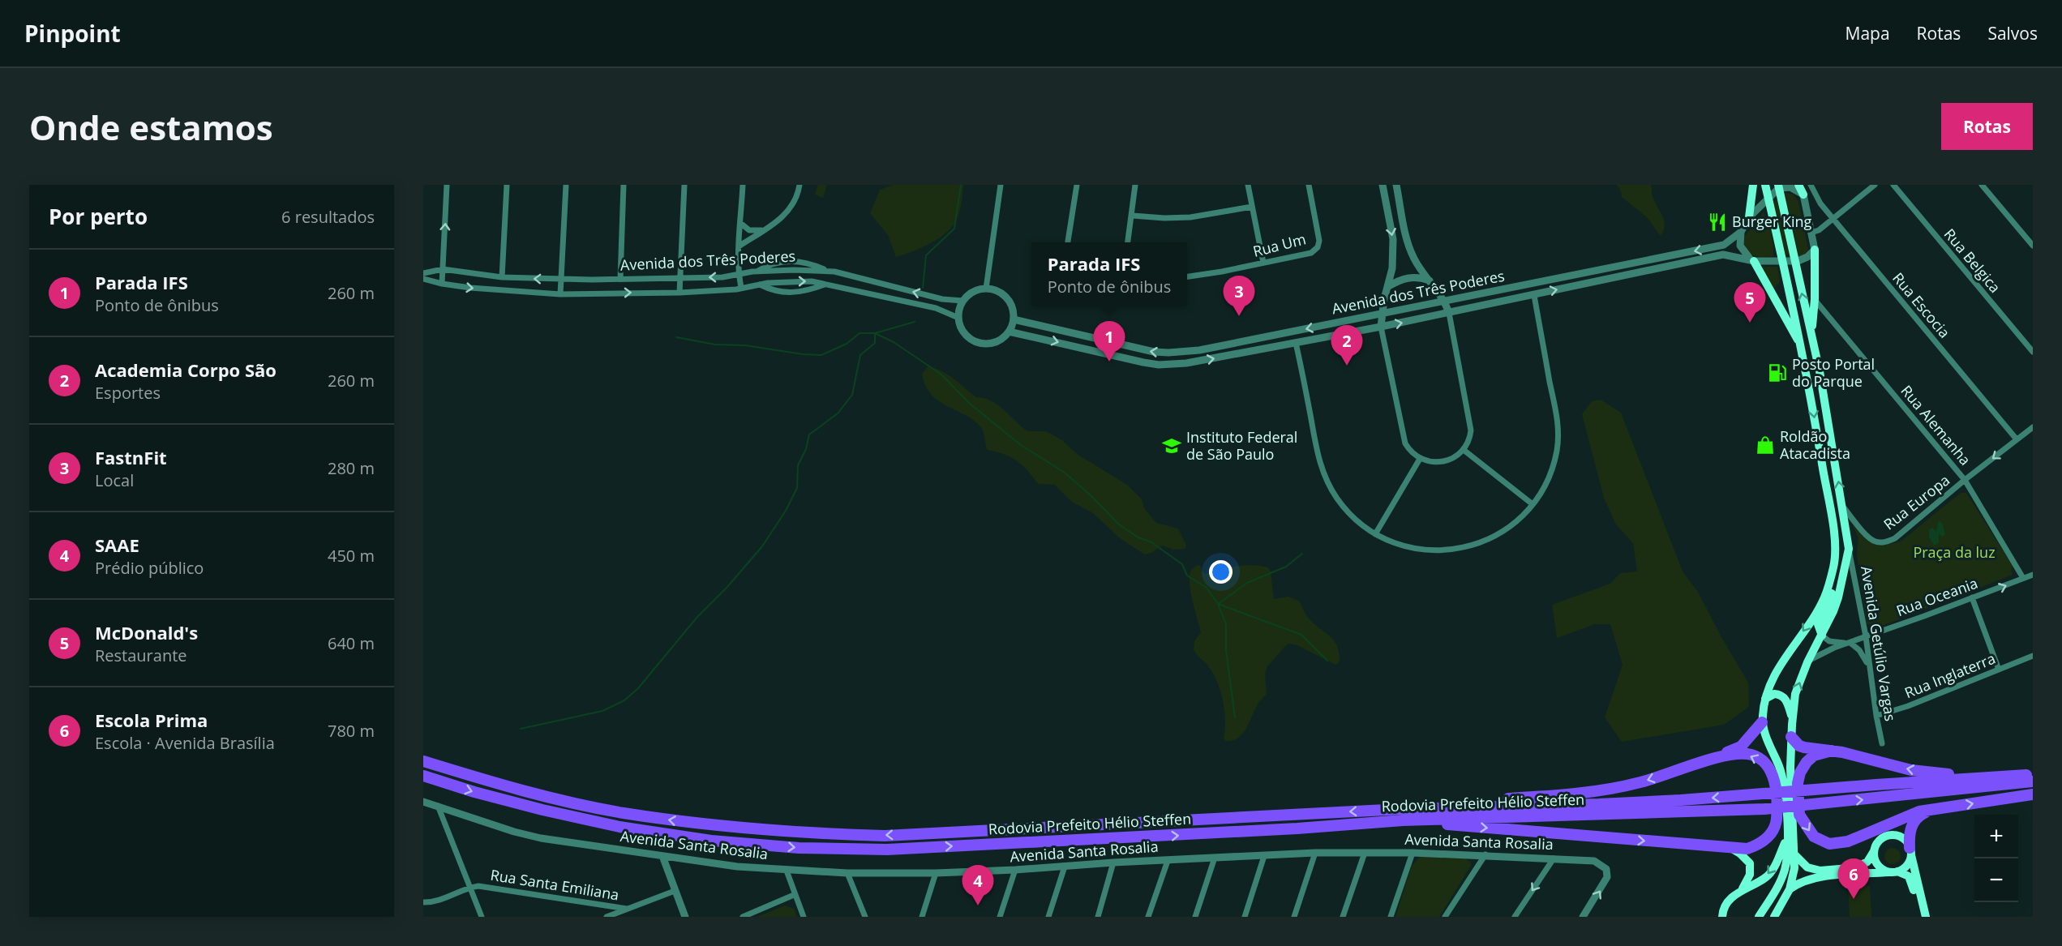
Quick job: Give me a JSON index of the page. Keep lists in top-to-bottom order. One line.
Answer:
{"streets":{"highway":["Rodovia Prefeito Hélio Steffen"],"main road":["Avenida Getúlio Vargas"],"street":["Rua Um","Avenida dos Três Poderes","Rua Belgica","Rua Escocia","Rua Alemanha","Rua Europa","Rua Oceania","Rua Inglaterra","Avenida Santa Rosalia","Rua Santa Emiliana"]},"crossings":[["Avenida dos Três Poderes","Avenida Getúlio Vargas"],["Rua Escocia","Rua Europa"],["Rua Alemanha","Rua Europa"],["Rua Alemanha","Rua Oceania"],["Rua Europa","Avenida Getúlio Vargas"],["Rua Oceania","Avenida Getúlio Vargas"],["Avenida Getúlio Vargas","Rua Inglaterra"]],"parks":["Praça da luz"],"places":{"restaurant":["Burger King"],"fuel station":["Posto Portal do Parque"],"shop":["Roldão Atacadista"],"school or university":["Instituto Federal de São Paulo"]},"page":{"header":"Pinpoint","nav":["Mapa","Rotas","Salvos"],"buttons":"Rotas","title":"Onde estamos","heading":["Por perto","6 resultados"],"popup":["Parada IFS","Ponto de ônibus"],"list":[{"mark":"1","name":"Parada IFS","note":"Ponto de ônibus","value":"260 m"},{"mark":"2","name":"Academia Corpo São","note":"Esportes","value":"260 m"},{"mark":"3","name":"FastnFit","note":"Local","value":"280 m"},{"mark":"4","name":"SAAE","note":"Prédio público","value":"450 m"},{"mark":"5","name":"McDonald's","note":"Restaurante","value":"640 m"},{"mark":"6","name":"Escola Prima","note":"Escola · Avenida Brasília","value":"780 m"}],"pins":["3","5","1","2","6","4"],"map_buttons":["+","−"]}}
